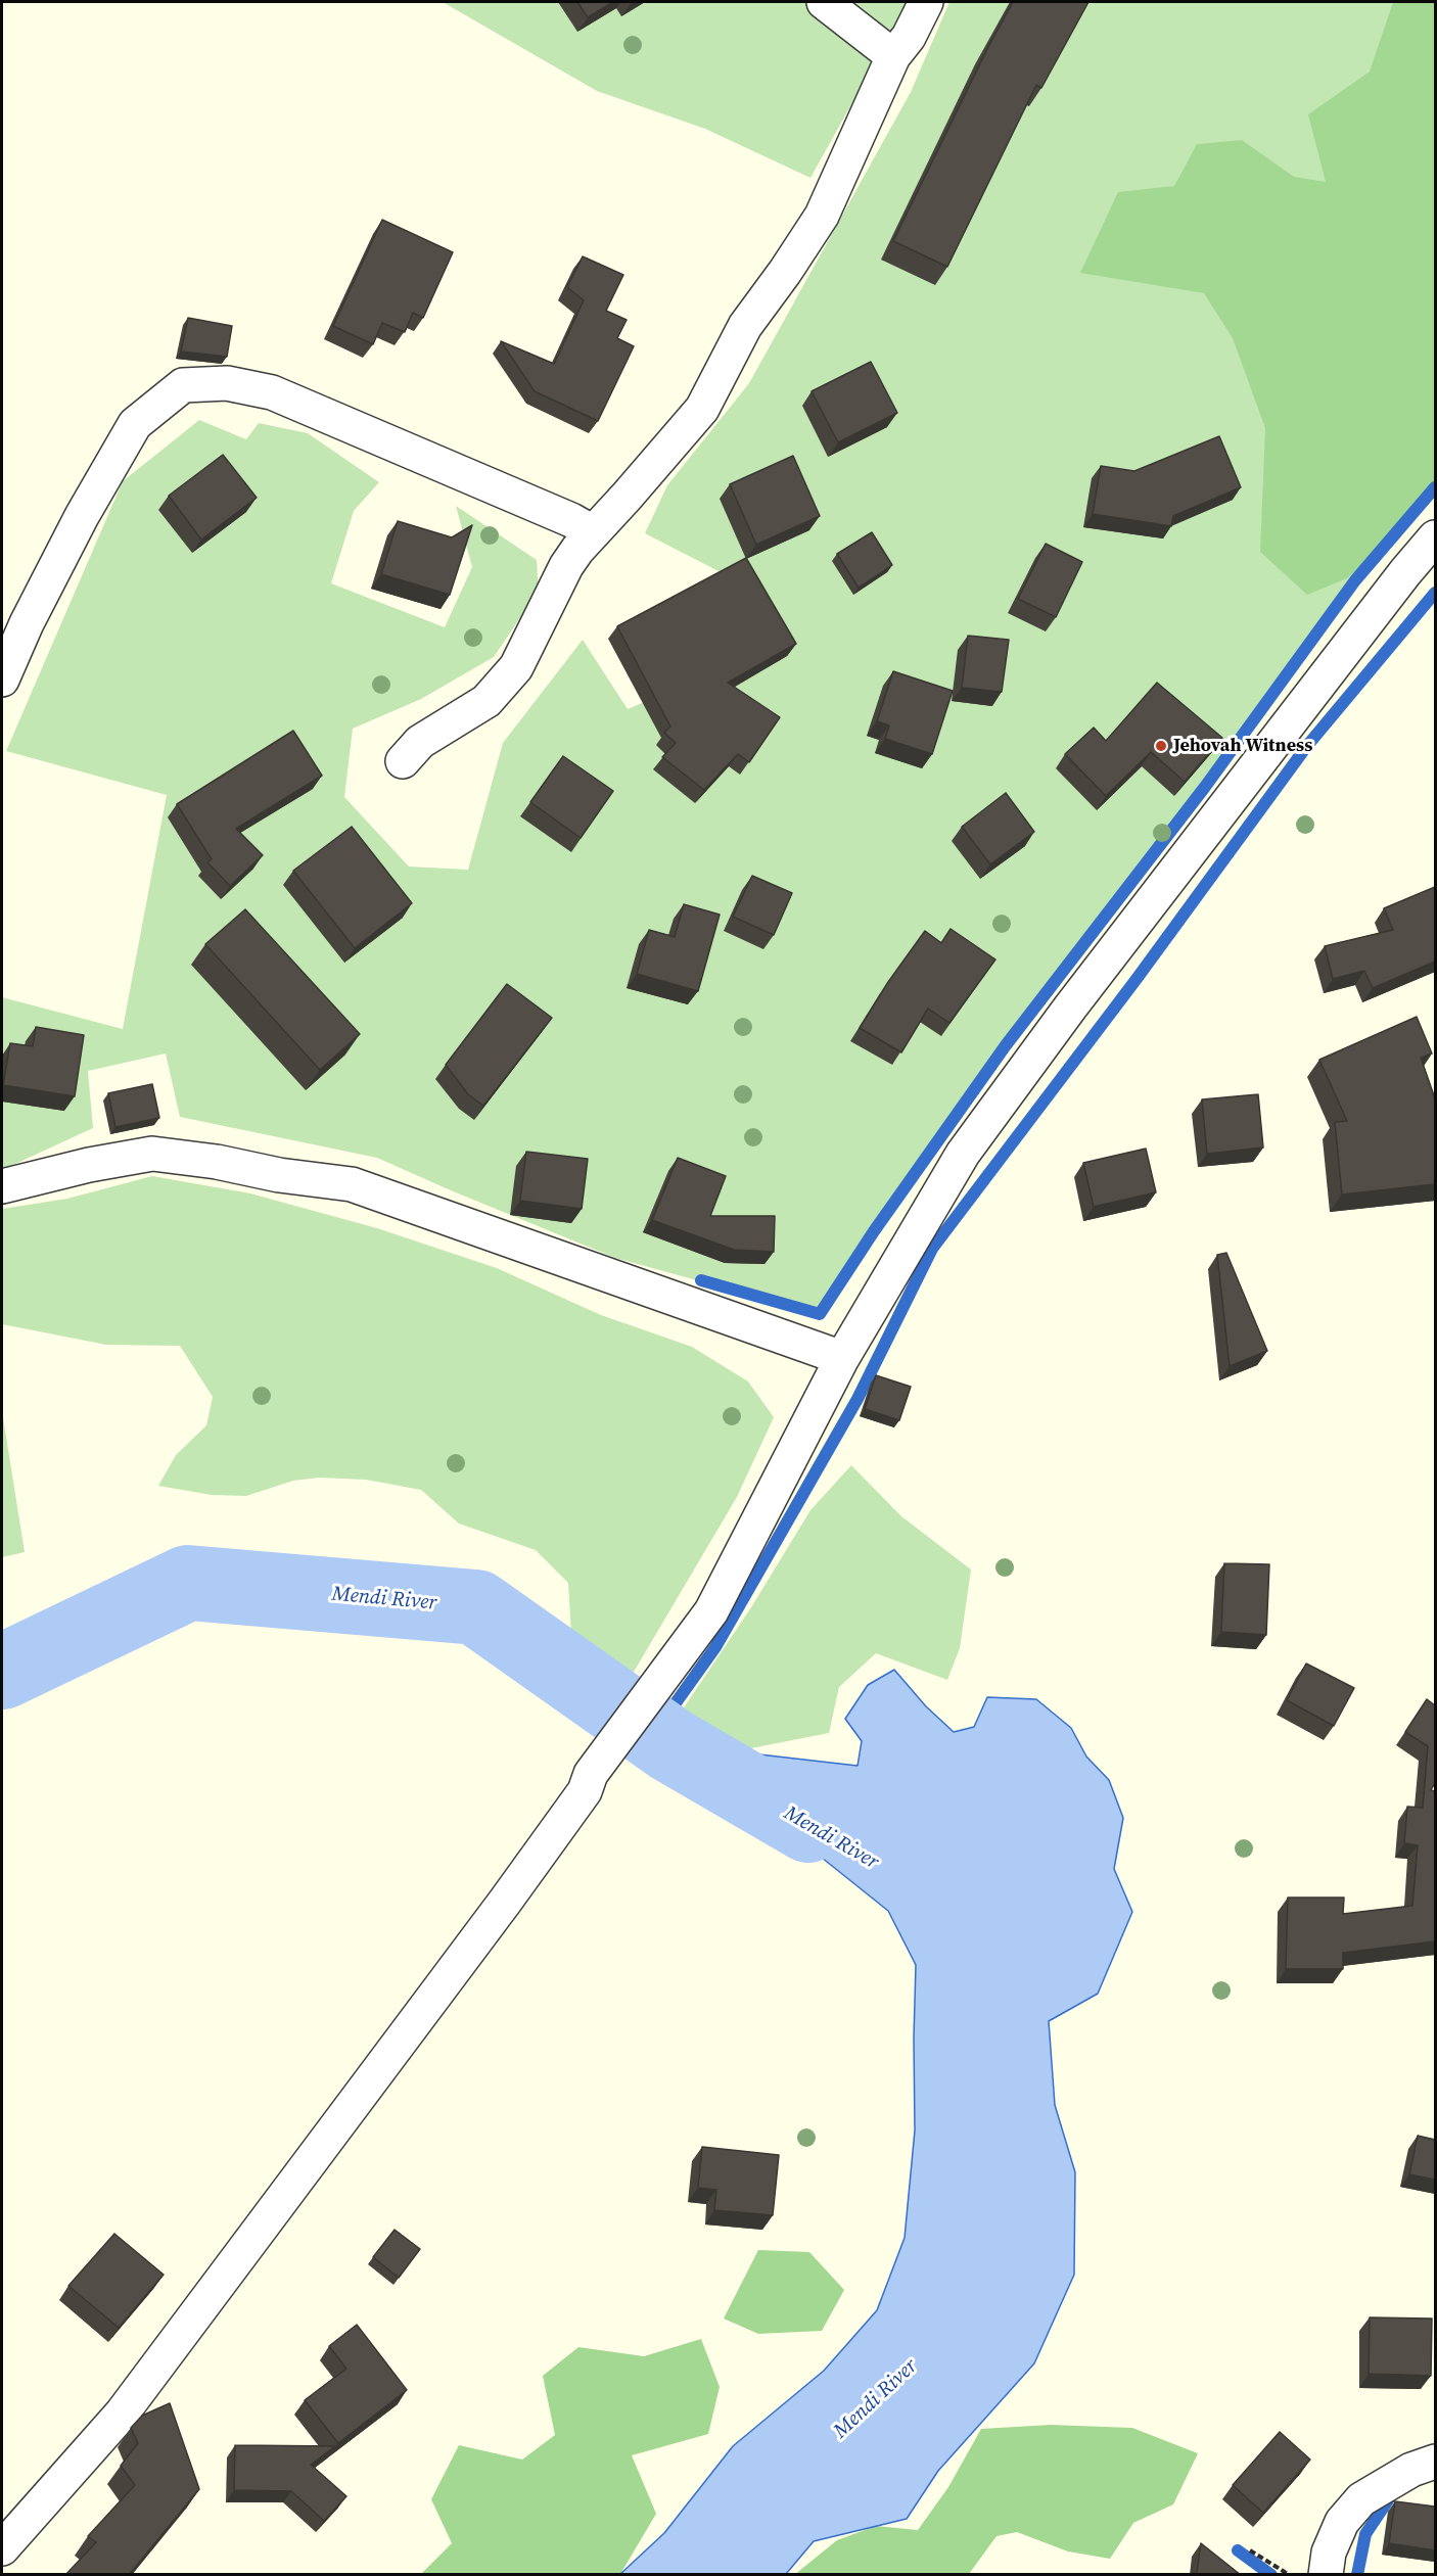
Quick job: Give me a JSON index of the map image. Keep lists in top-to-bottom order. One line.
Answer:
{"water":["Mendi River"],"places":["Jehovah Witness"]}
